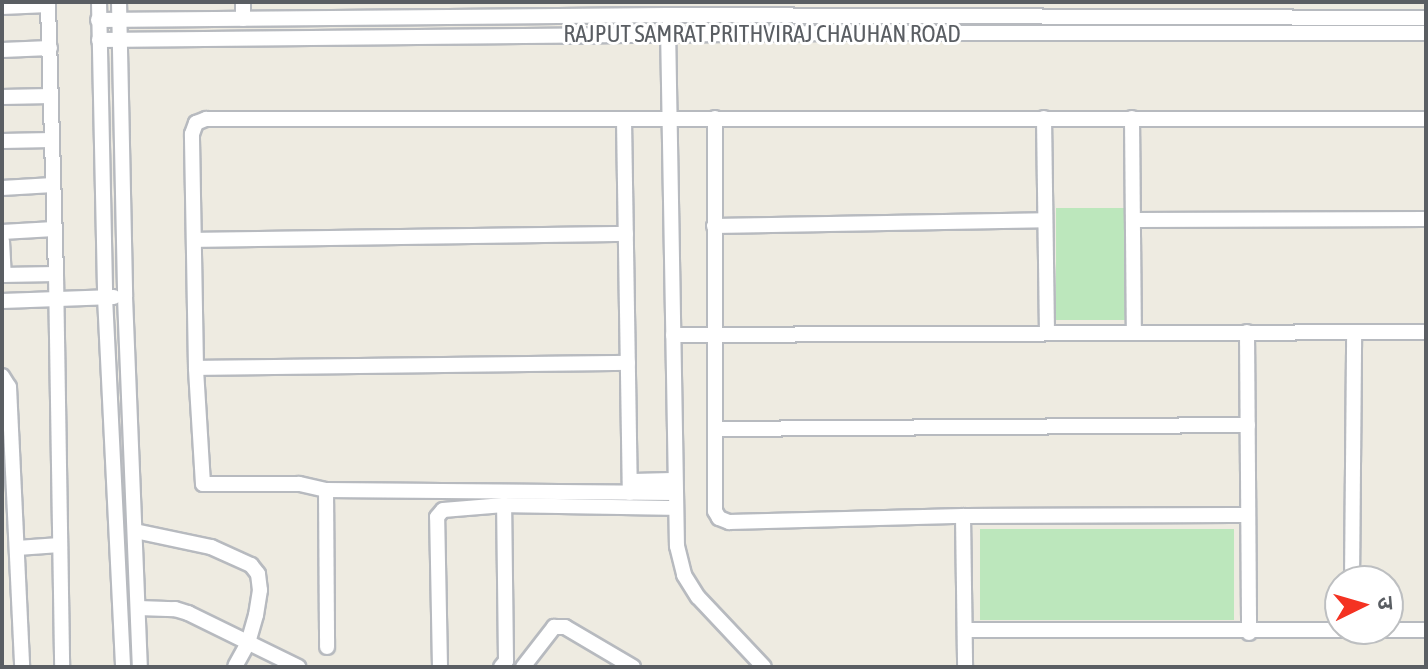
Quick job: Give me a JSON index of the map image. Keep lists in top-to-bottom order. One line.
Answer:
{"streets":{"street":["RAJPUT SAMRAT PRITHVIRAJ CHAUHAN ROAD"]},"north":"right"}
